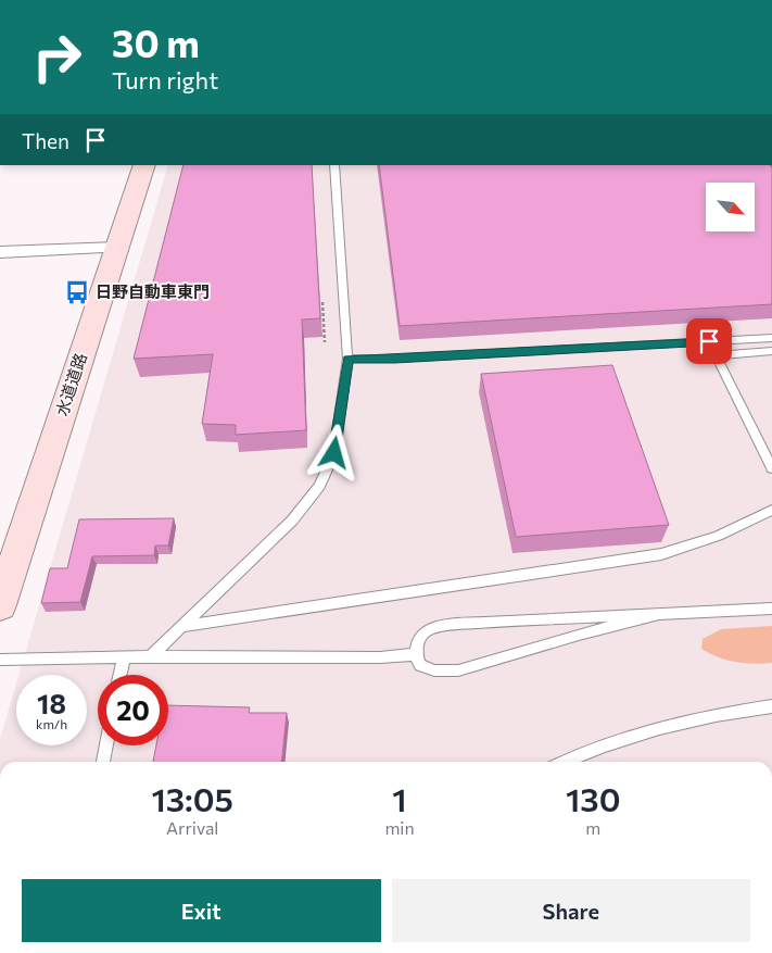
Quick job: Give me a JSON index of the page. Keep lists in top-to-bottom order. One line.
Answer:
{"streets":{"street":["水道道路"]},"places":{"bus stop":["日野自動車東門"]},"north":"bottom right","page":{"turn":["30 m","Turn right"],"then":"Then","speed":"18 km/h","limit":"20","eta":["13:05","Arrival","1","min","130","m"],"buttons":["Exit","Share"]}}
